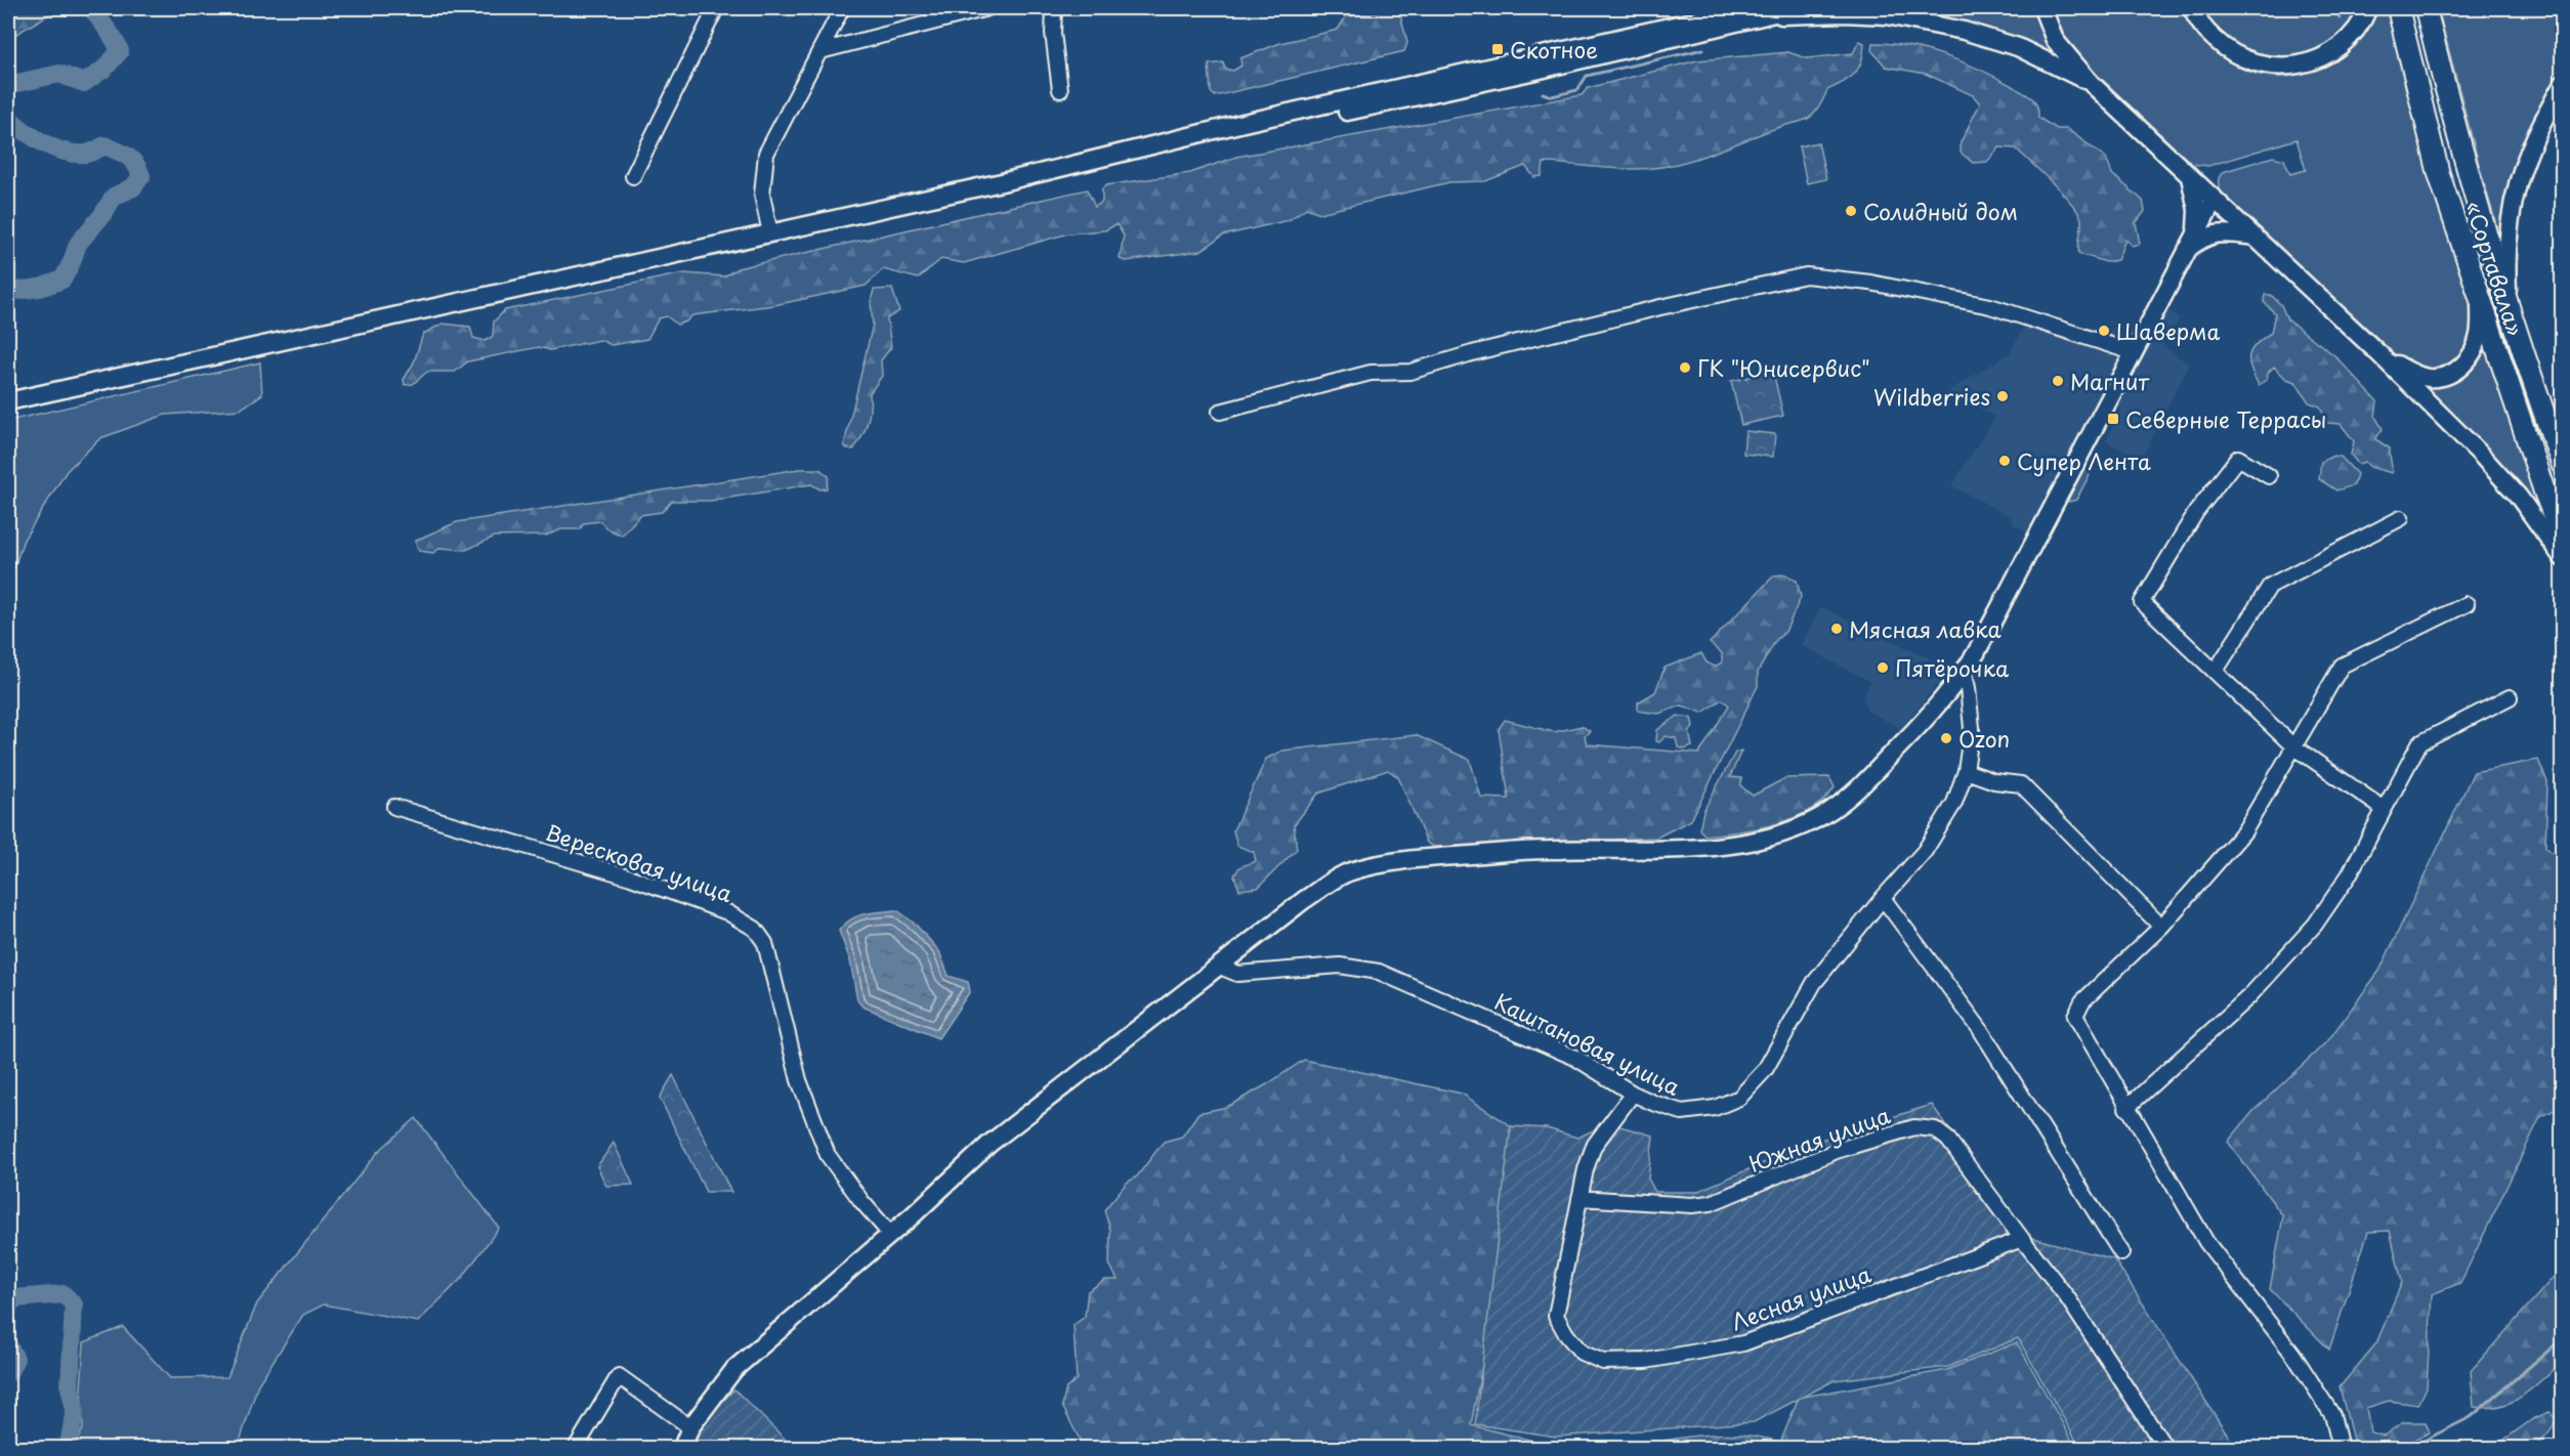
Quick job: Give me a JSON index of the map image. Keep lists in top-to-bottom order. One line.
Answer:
{"streets":{"highway":["«Сортавала»"],"street":["Вересковая улица","Каштановая улица","Южная улица","Лесная улица"]},"crossings":[["Каштановая улица","Лесная улица"],["Южная улица","Лесная улица"]],"places":{"transit":["Скотное","Северные Террасы"],"other":["Солидный дом","Шаверма","ГК \"Юнисервис\"","Магнит","Wildberries","Супер Лента","Мясная лавка","Пятёрочка","Ozon"]}}
